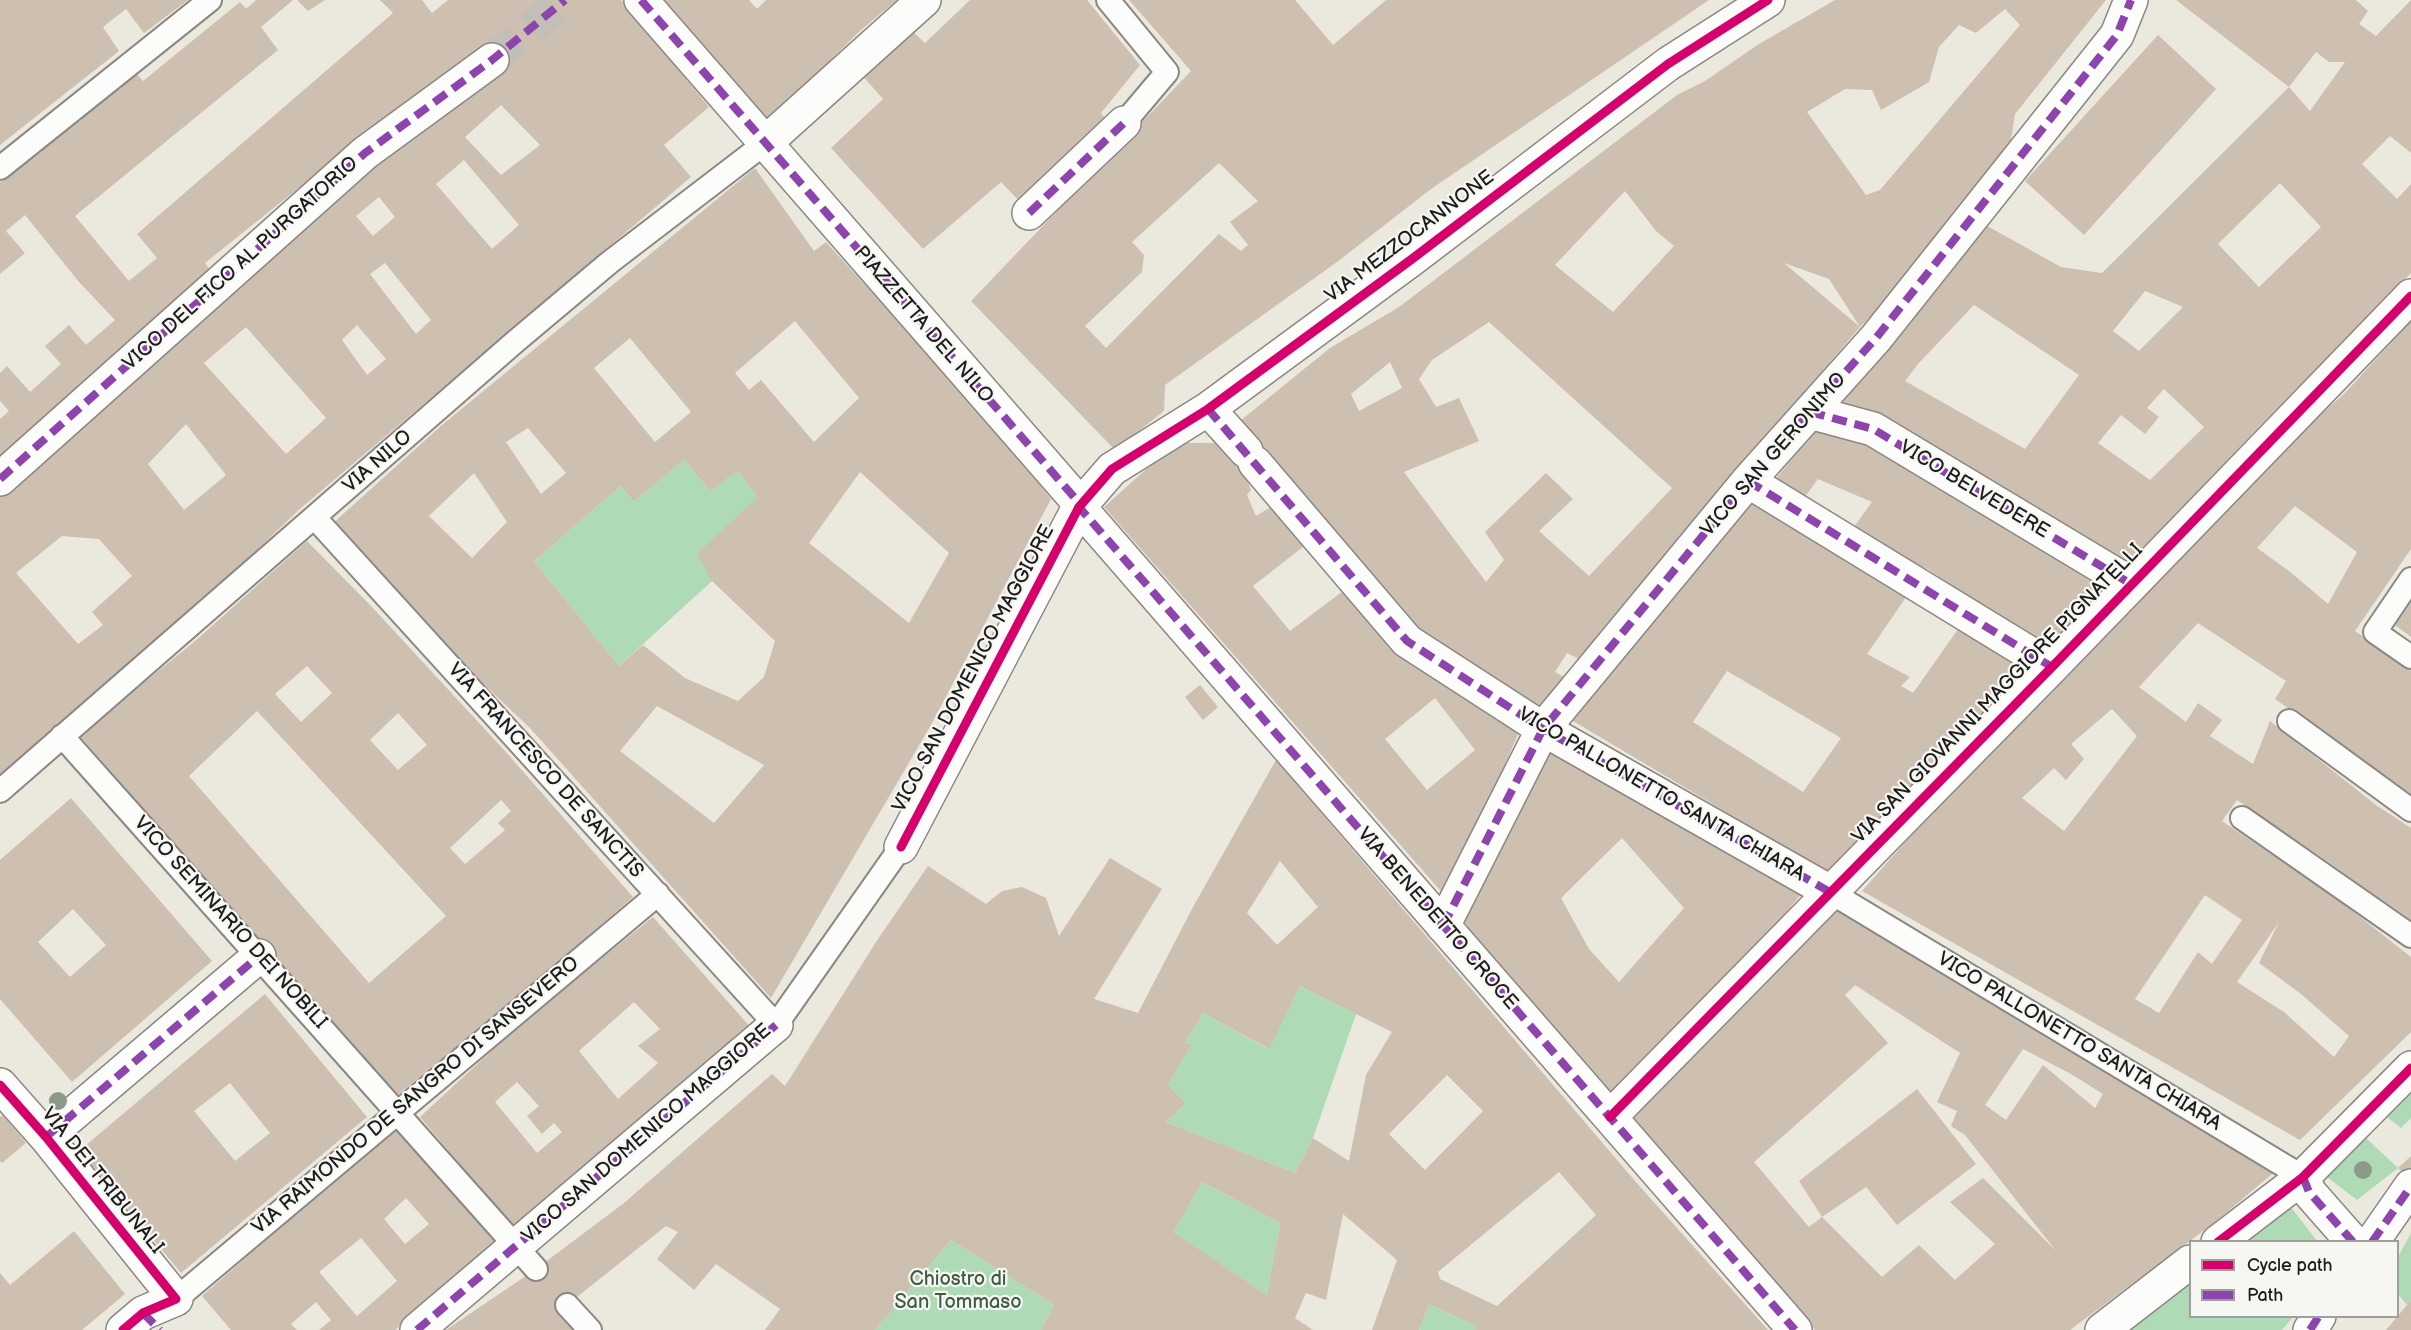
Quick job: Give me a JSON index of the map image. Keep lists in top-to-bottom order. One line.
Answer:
{"streets":{"street":["VIA MEZZOCANNONE","VICO DEL FICO AL PURGATORIO","PIAZZETTA DEL NILO","VICO SAN GERONIMO","VICO BELVEDERE","VICO SAN DOMENICO MAGGIORE","VIA SAN GIOVANNI MAGGIORE PIGNATELLI","VICO PALLONETTO SANTA CHIARA","VIA BENEDETTO CROCE","VIA DEI TRIBUNALI"],"lane":["VIA NILO","VIA FRANCESCO DE SANCTIS","VICO SEMINARIO DEI NOBILI","VIA RAIMONDO DE SANGRO DI SANSEVERO"]},"crossings":[["VIA MEZZOCANNONE","PIAZZETTA DEL NILO"],["VIA MEZZOCANNONE","VICO SAN DOMENICO MAGGIORE"],["VIA MEZZOCANNONE","VICO PALLONETTO SANTA CHIARA"],["VIA MEZZOCANNONE","VIA BENEDETTO CROCE"],["PIAZZETTA DEL NILO","VIA NILO"],["PIAZZETTA DEL NILO","VICO SAN DOMENICO MAGGIORE"],["PIAZZETTA DEL NILO","VIA BENEDETTO CROCE"],["VICO SAN GERONIMO","VICO BELVEDERE"],["VICO SAN GERONIMO","VICO PALLONETTO SANTA CHIARA"],["VICO SAN GERONIMO","VIA BENEDETTO CROCE"],["VIA NILO","VIA FRANCESCO DE SANCTIS"],["VIA NILO","VICO SEMINARIO DEI NOBILI"],["VICO BELVEDERE","VIA SAN GIOVANNI MAGGIORE PIGNATELLI"],["VICO SAN DOMENICO MAGGIORE","VIA FRANCESCO DE SANCTIS"],["VICO SAN DOMENICO MAGGIORE","VIA BENEDETTO CROCE"],["VICO SAN DOMENICO MAGGIORE","VICO SEMINARIO DEI NOBILI"],["VIA SAN GIOVANNI MAGGIORE PIGNATELLI","VICO PALLONETTO SANTA CHIARA"],["VIA SAN GIOVANNI MAGGIORE PIGNATELLI","VIA BENEDETTO CROCE"],["VIA FRANCESCO DE SANCTIS","VIA RAIMONDO DE SANGRO DI SANSEVERO"],["VICO SEMINARIO DEI NOBILI","VIA RAIMONDO DE SANGRO DI SANSEVERO"],["VIA RAIMONDO DE SANGRO DI SANSEVERO","VIA DEI TRIBUNALI"]],"parks":["Chiostro di San Tommaso"],"legend":["Cycle path","Path"]}
